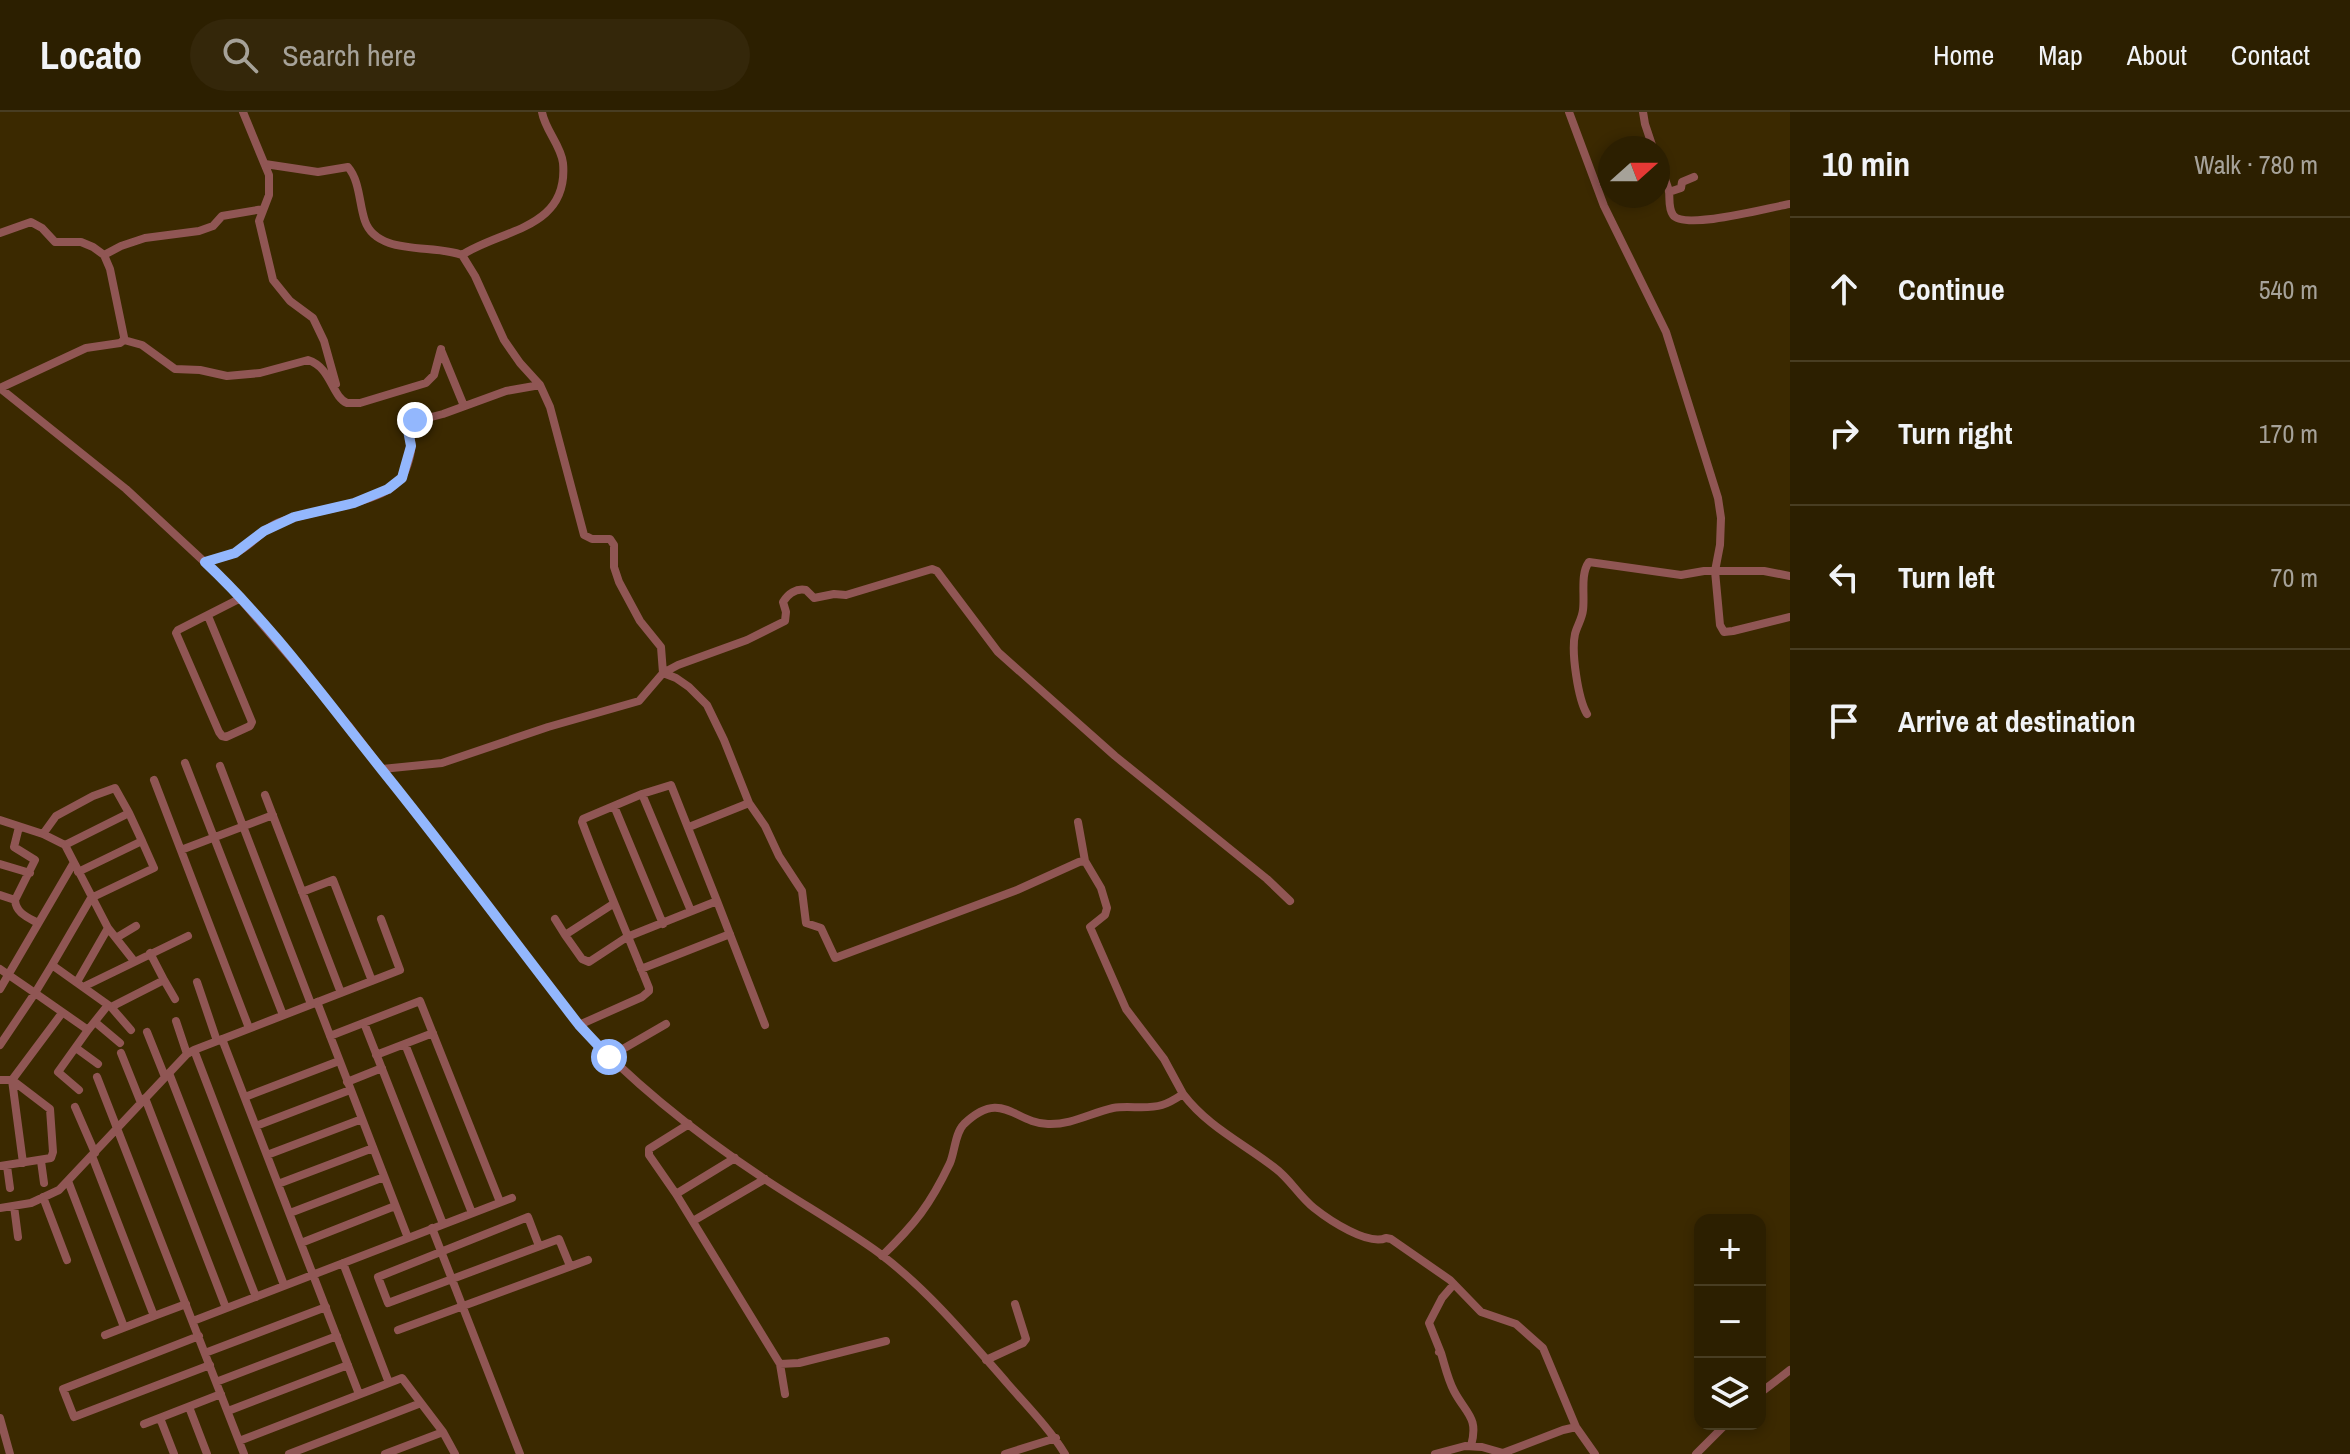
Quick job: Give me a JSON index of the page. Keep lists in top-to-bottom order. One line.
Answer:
{"north":"right","page":{"header":"Locato","search":"Search here","nav":["Home","Map","About","Contact"],"heading":["10 min","Walk · 780 m"],"list":[["Continue","540 m"],["Turn right","170 m"],["Turn left","70 m"],"Arrive at destination"],"map_buttons":["+","−"]}}
